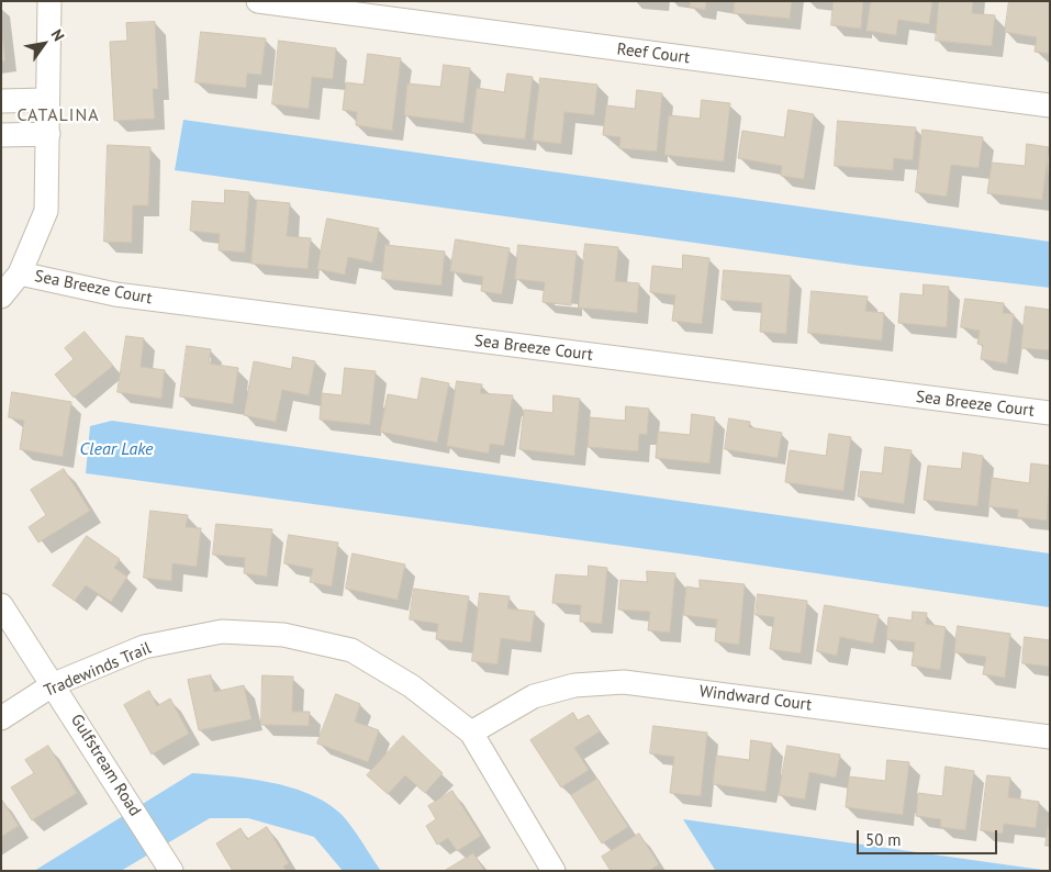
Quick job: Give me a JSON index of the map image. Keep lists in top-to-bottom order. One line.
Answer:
{"streets":{"street":["Reef Court","Sea Breeze Court","Tradewinds Trail","Windward Court","Gulfstream Road"]},"crossings":[["Tradewinds Trail","Windward Court"],["Tradewinds Trail","Gulfstream Road"]],"districts":["CATALINA"],"water":["Clear Lake"],"scale_bar":"50 m","north":"top right"}
